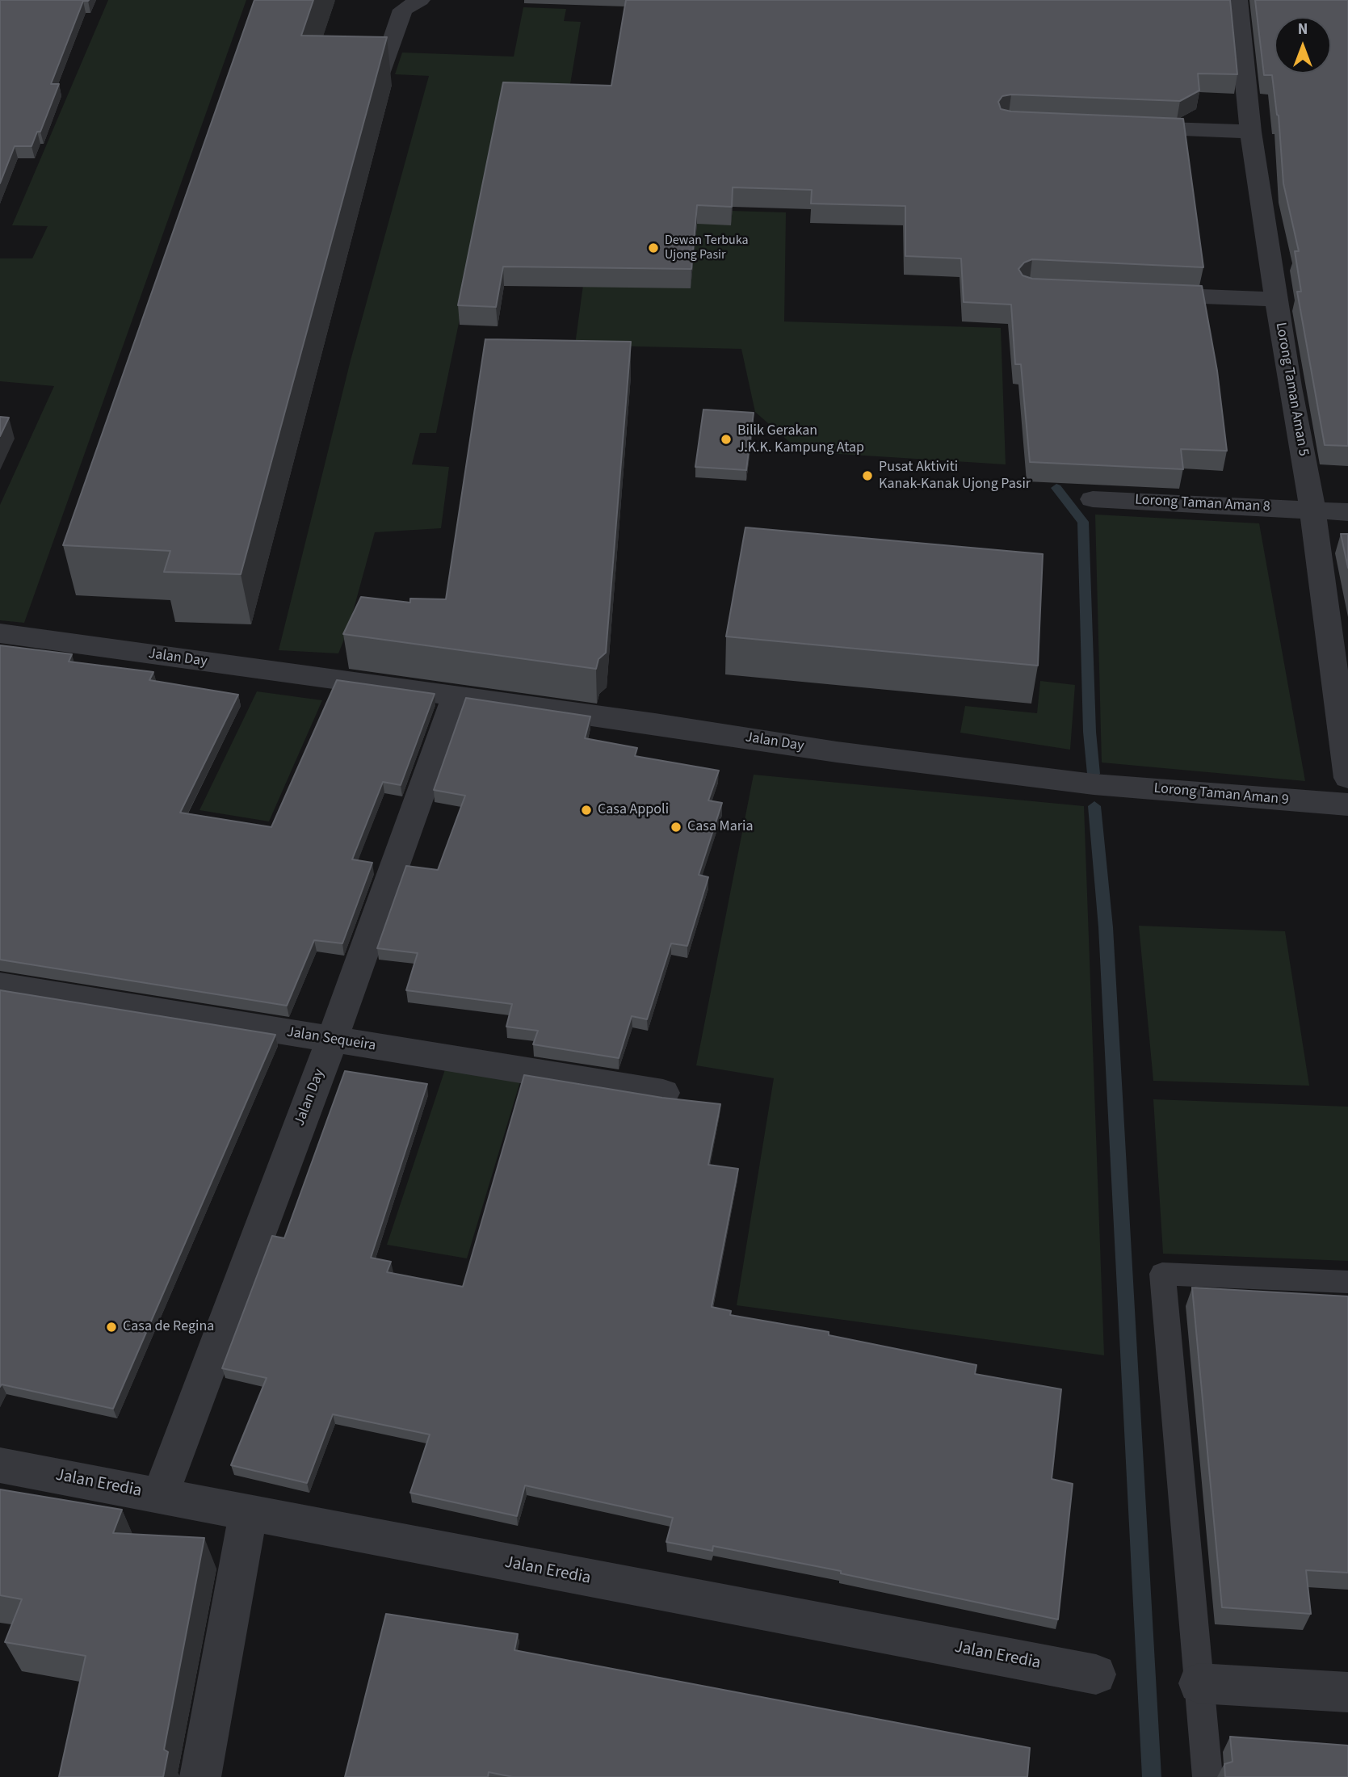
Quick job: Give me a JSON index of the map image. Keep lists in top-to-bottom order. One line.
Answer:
{"streets":{"street":["Lorong Taman Aman 5","Lorong Taman Aman 8","Jalan Day","Lorong Taman Aman 9","Jalan Sequeira","Jalan Eredia"]},"crossings":[["Lorong Taman Aman 5","Lorong Taman Aman 8"],["Jalan Day","Lorong Taman Aman 9"],["Jalan Day","Jalan Sequeira"],["Jalan Day","Jalan Eredia"]],"places":["Dewan Terbuka Ujong Pasir","Bilik Gerakan J.K.K. Kampung Atap","Pusat Aktiviti Kanak-Kanak Ujong Pasir","Casa Appoli","Casa Maria","Casa de Regina"],"north":"top"}
